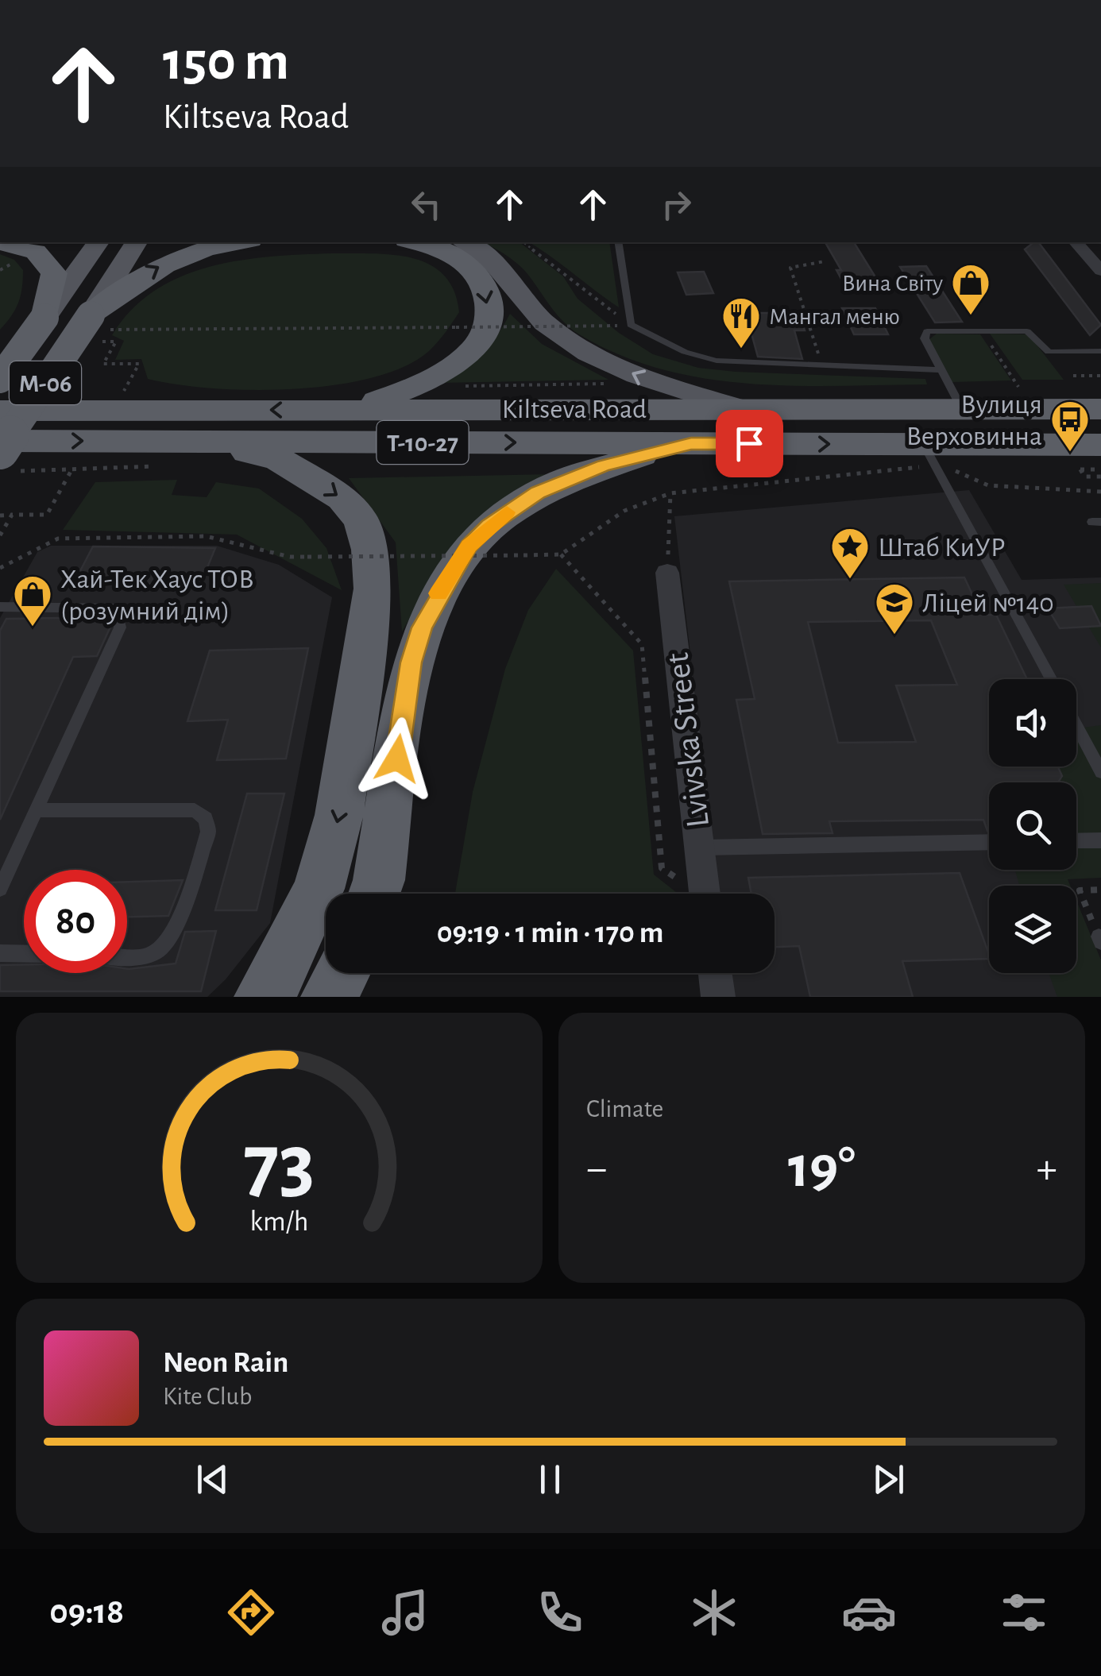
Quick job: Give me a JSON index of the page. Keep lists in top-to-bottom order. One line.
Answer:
{"streets":{"highway":["М-06","Kiltseva Road","Т-10-27"],"street":["Lvivska Street"]},"places":{"shop":["Вина Світу","Хай-Тек Хаус ТОВ (розумний дім)"],"restaurant":["Мангал меню"],"bus stop":["Вулиця Верховинна"],"place":["Штаб КиУР"],"school or university":["Ліцей №140"]},"page":{"turn":["150 m","Kiltseva Road"],"limit":"80","trip":"09:19 · 1 min · 170 m","tile":"Climate","heat":["−","19°","+"],"song":["Neon Rain","Kite Club"],"tabs":"09:18","gauge":["73","km/h"]}}
